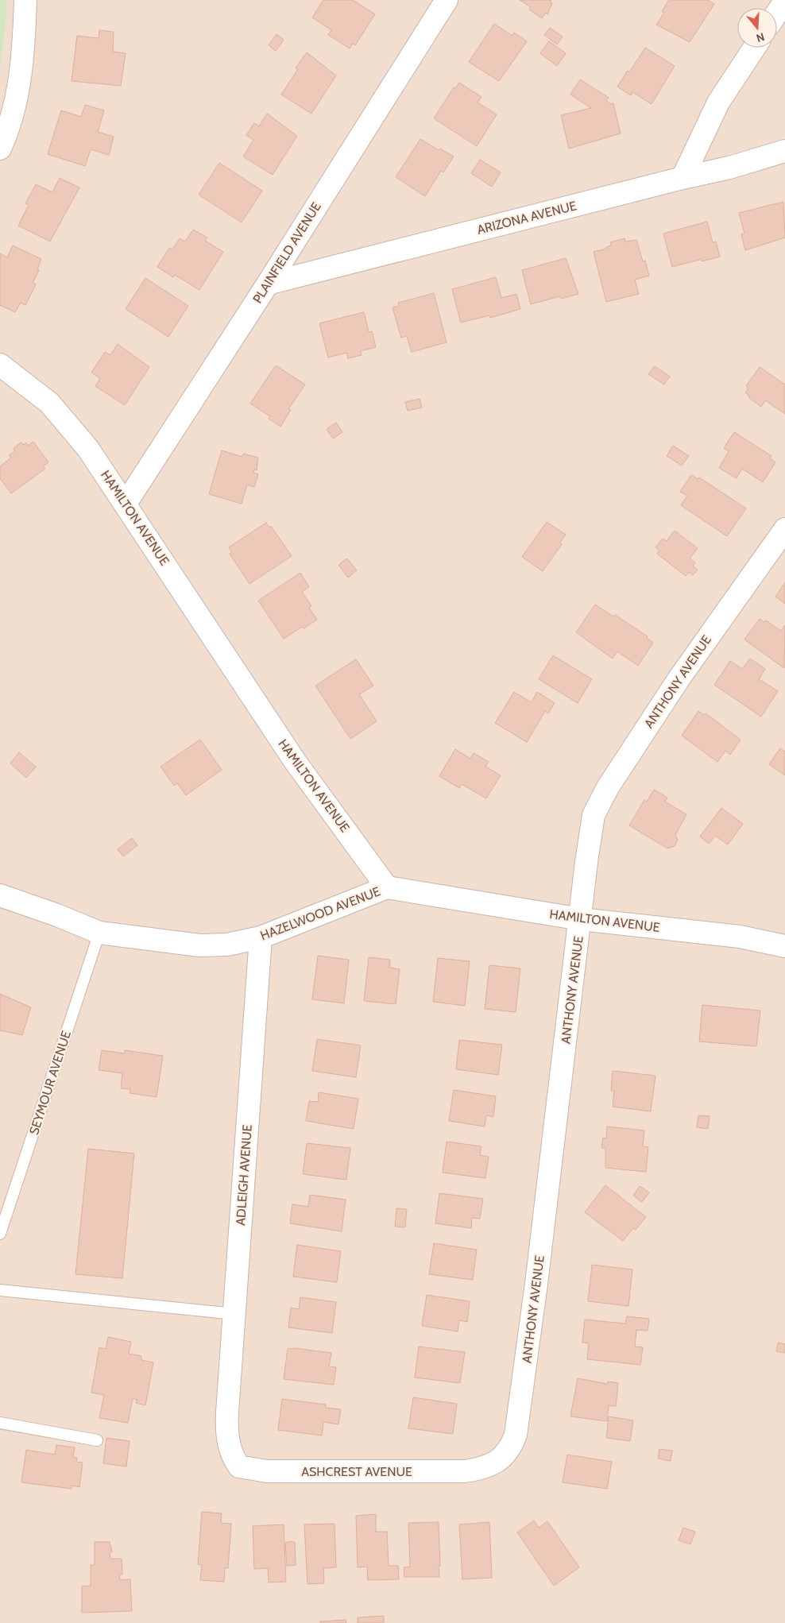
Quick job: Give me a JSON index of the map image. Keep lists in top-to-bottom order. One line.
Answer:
{"streets":{"street":["ARIZONA AVENUE","PLAINFIELD AVENUE","HAMILTON AVENUE","ANTHONY AVENUE","HAZELWOOD AVENUE","ADLEIGH AVENUE","ASHCREST AVENUE"],"lane":["SEYMOUR AVENUE"]},"crossings":[["ARIZONA AVENUE","PLAINFIELD AVENUE"],["PLAINFIELD AVENUE","HAMILTON AVENUE"],["HAMILTON AVENUE","ANTHONY AVENUE"],["HAMILTON AVENUE","HAZELWOOD AVENUE"],["ANTHONY AVENUE","ASHCREST AVENUE"],["HAZELWOOD AVENUE","SEYMOUR AVENUE"],["HAZELWOOD AVENUE","ADLEIGH AVENUE"],["ADLEIGH AVENUE","ASHCREST AVENUE"]],"north":"bottom"}
